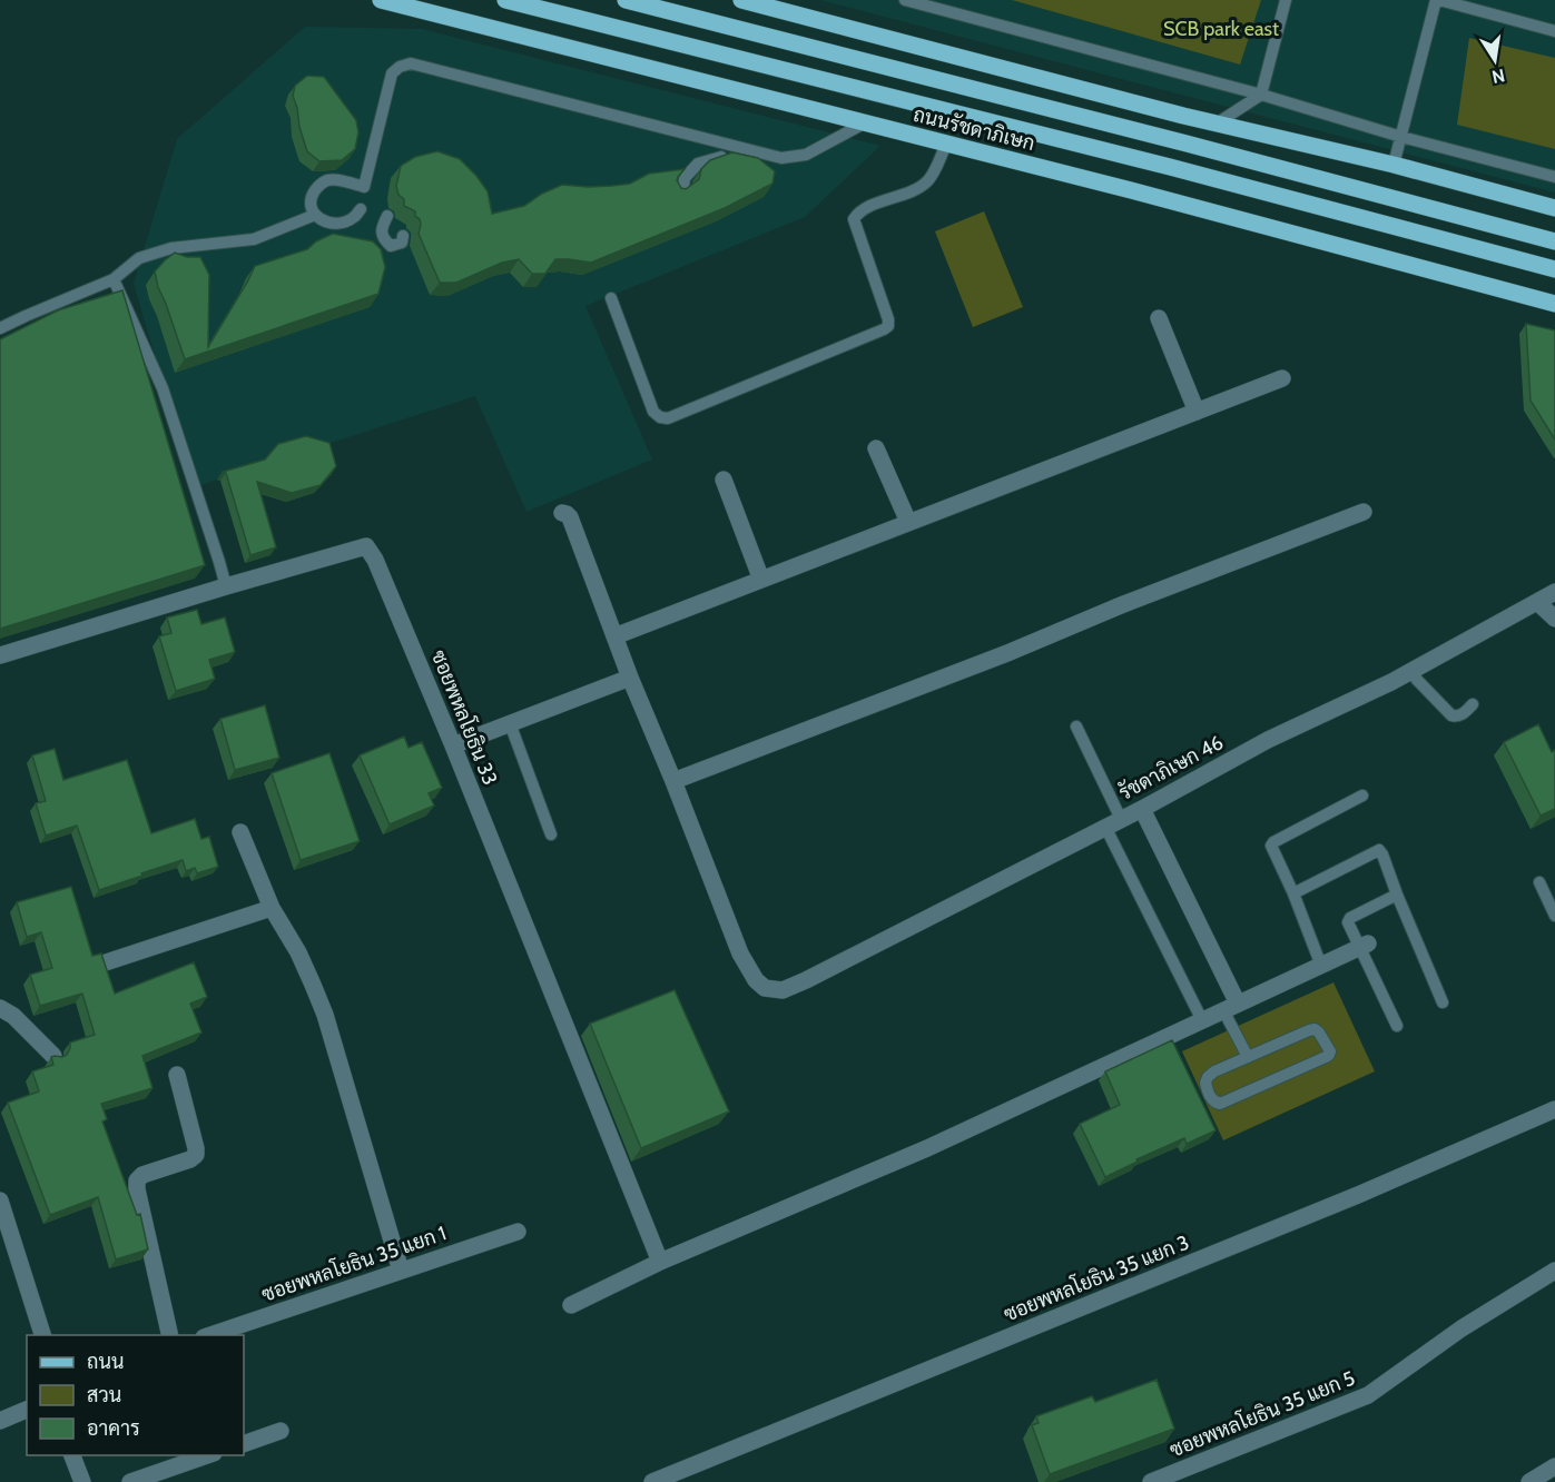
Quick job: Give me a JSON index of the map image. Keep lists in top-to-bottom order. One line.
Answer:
{"streets":{"main road":["ถนนรัชดาภิเษก"],"street":["ซอยพหลโยธิน 33","รัชดาภิเษก 46","ซอยพหลโยธิน 35 แยก 1","ซอยพหลโยธิน 35 แยก 3","ซอยพหลโยธิน 35 แยก 5"]},"parks":["SCB park east"],"legend":["ถนน","สวน","อาคาร"],"north":"bottom"}
